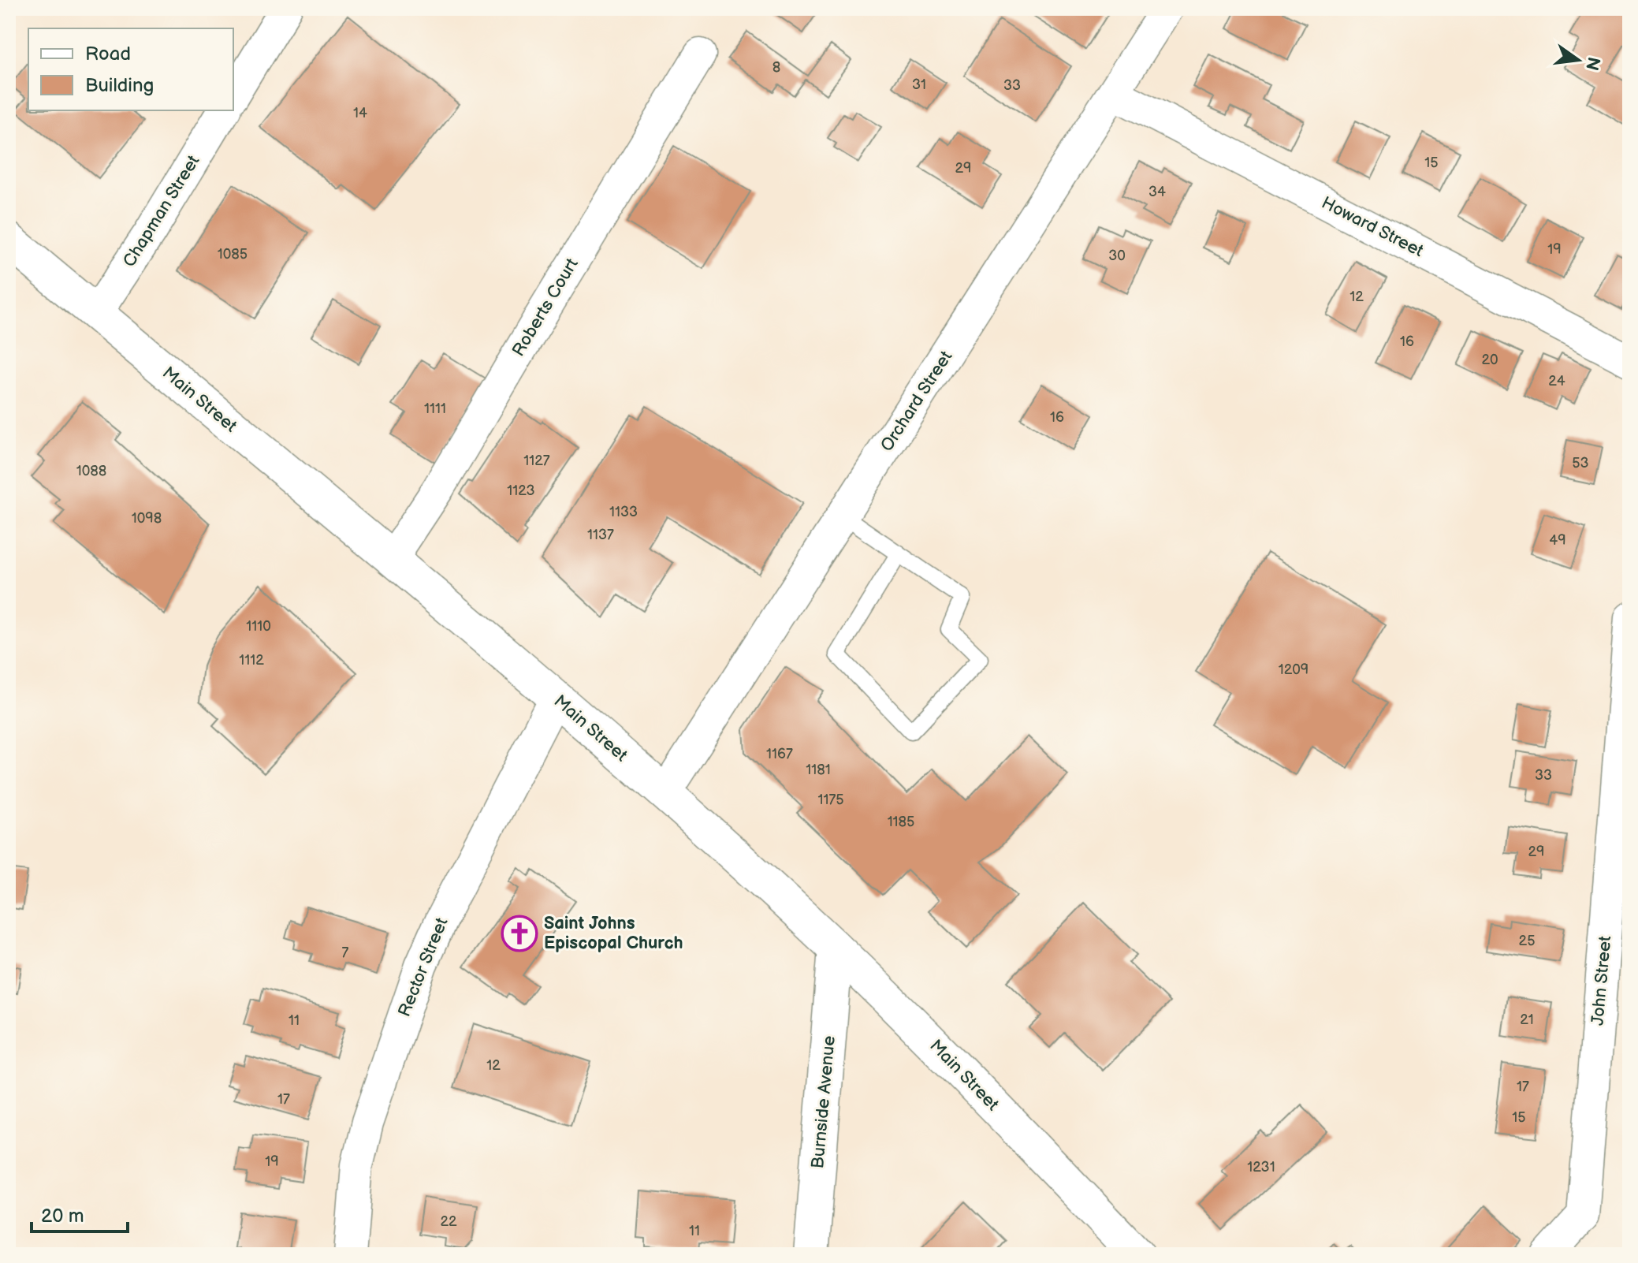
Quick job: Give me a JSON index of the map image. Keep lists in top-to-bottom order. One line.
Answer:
{"streets":{"main road":["Main Street","Burnside Avenue"],"street":["Chapman Street","Howard Street","Roberts Court","Orchard Street","Rector Street","John Street"]},"crossings":[["Chapman Street","Main Street"],["Howard Street","Orchard Street"],["Roberts Court","Main Street"],["Main Street","Orchard Street"],["Main Street","Rector Street"],["Main Street","Burnside Avenue"]],"places":{"church":["Saint Johns Episcopal Church"]},"house_numbers":["8","31","33","14","15","29","34","19","1085","30","12","16","20","24","1111","16","1127","53","1088","1123","1133","1098","1137","49","1110","1112","1209","1167","1181","33","1175","1185","29","25","7","21","11","12","17","17","15","19","1231","22","11"],"legend":["Road","Building"],"scale_bar":"20 m","north":"right"}
